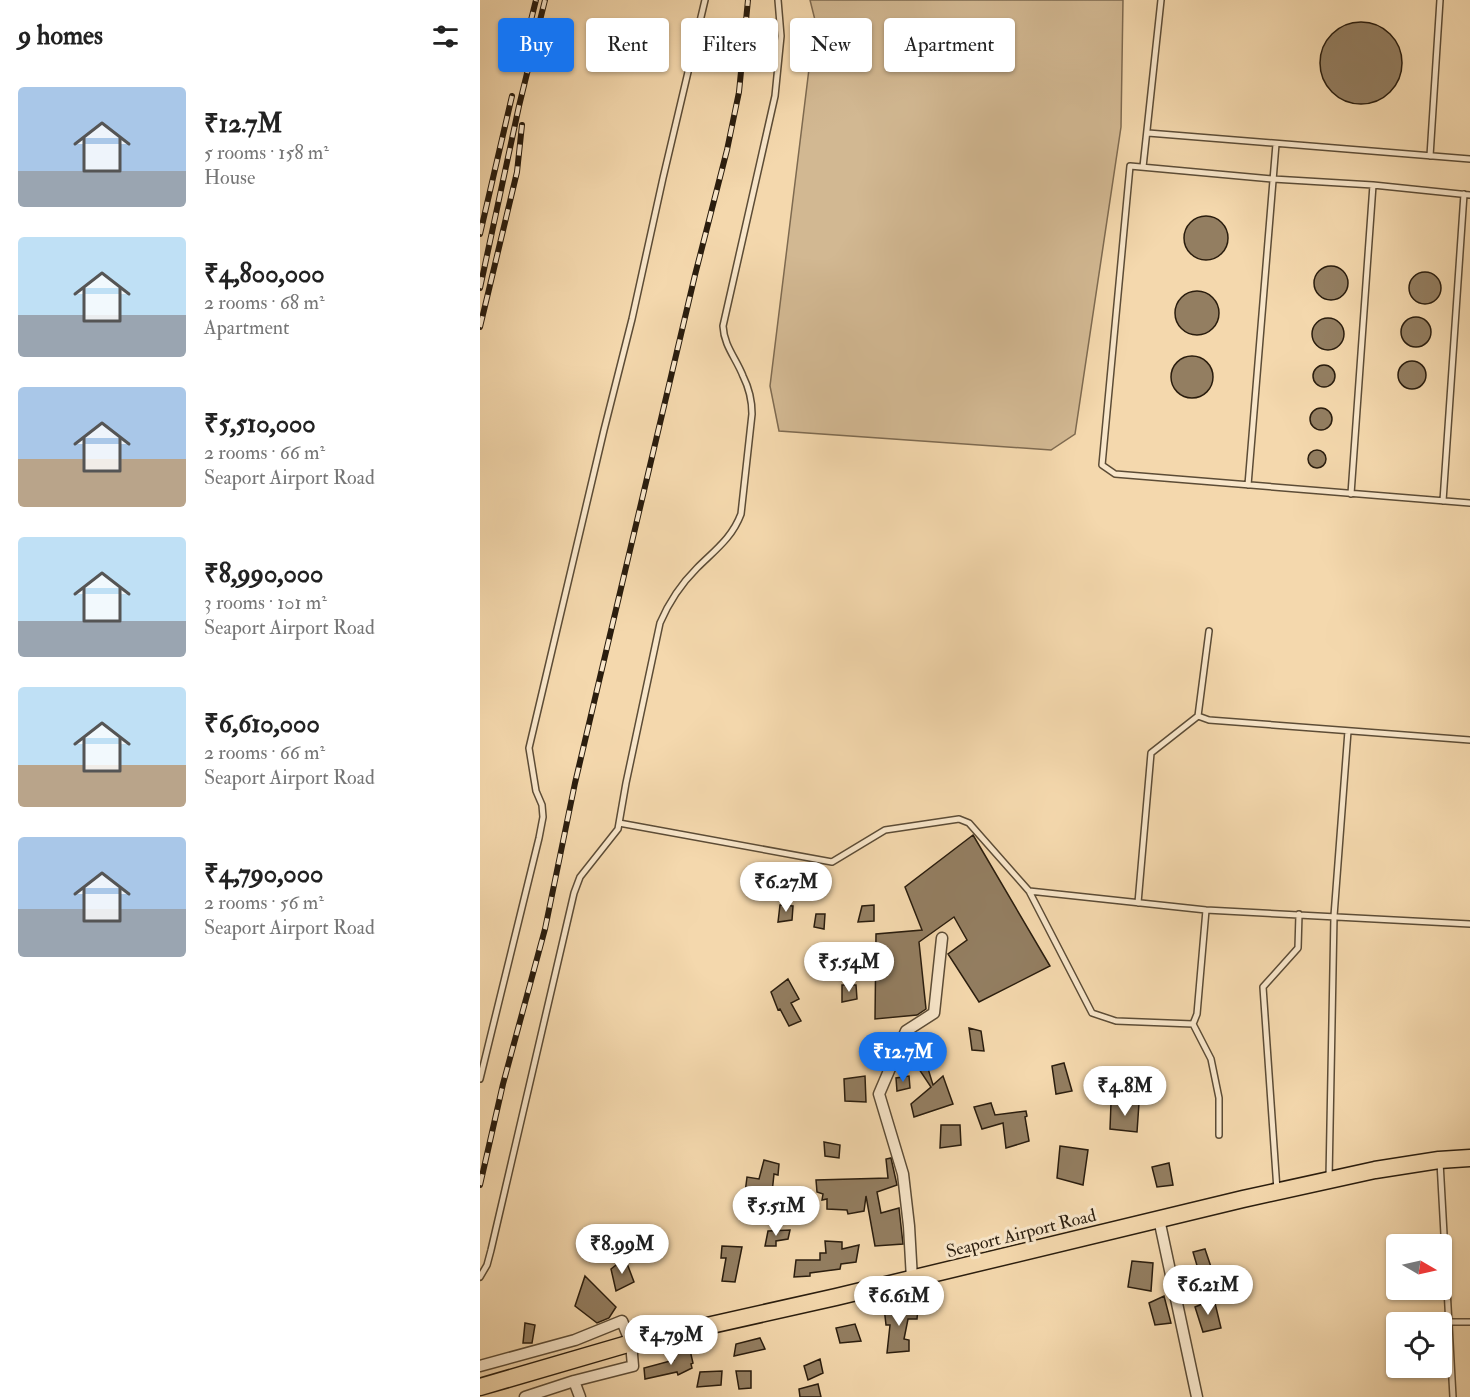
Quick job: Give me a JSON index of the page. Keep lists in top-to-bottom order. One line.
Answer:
{"streets":{"main road":["Seaport Airport Road"]},"north":"right","page":{"heading":"9 homes","chip":["Buy","Rent","Filters","New","Apartment"],"list":[{"name":"₹12.7M","note":"5 rooms · 158 m² · House"},{"name":"₹4,800,000","note":"2 rooms · 68 m² · Apartment"},{"name":"₹5,510,000","note":"2 rooms · 66 m² · Seaport Airport Road"},{"name":"₹8,990,000","note":"3 rooms · 101 m² · Seaport Airport Road"},{"name":"₹6,610,000","note":"2 rooms · 66 m² · Seaport Airport Road"},{"name":"₹4,790,000","note":"2 rooms · 56 m² · Seaport Airport Road"}],"price":["₹6.27M","₹5.54M","₹12.7M","₹4.8M","₹5.51M","₹8.99M","₹6.21M","₹6.61M","₹4.79M"]}}
